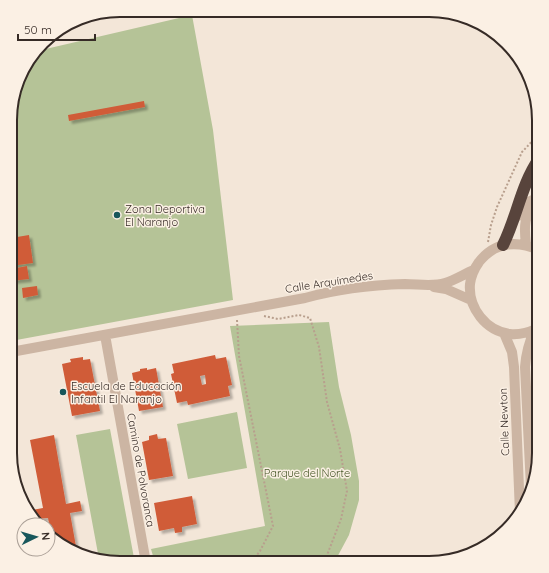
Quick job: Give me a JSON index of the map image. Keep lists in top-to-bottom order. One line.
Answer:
{"streets":{"street":["Calle Arquímedes","Calle Newton","Camino de Polvoranca"]},"parks":["Parque del Norte"],"places":["Zona Deportiva El Naranjo","Escuela de Educación Infantil El Naranjo"],"scale_bar":"50 m","north":"right"}
